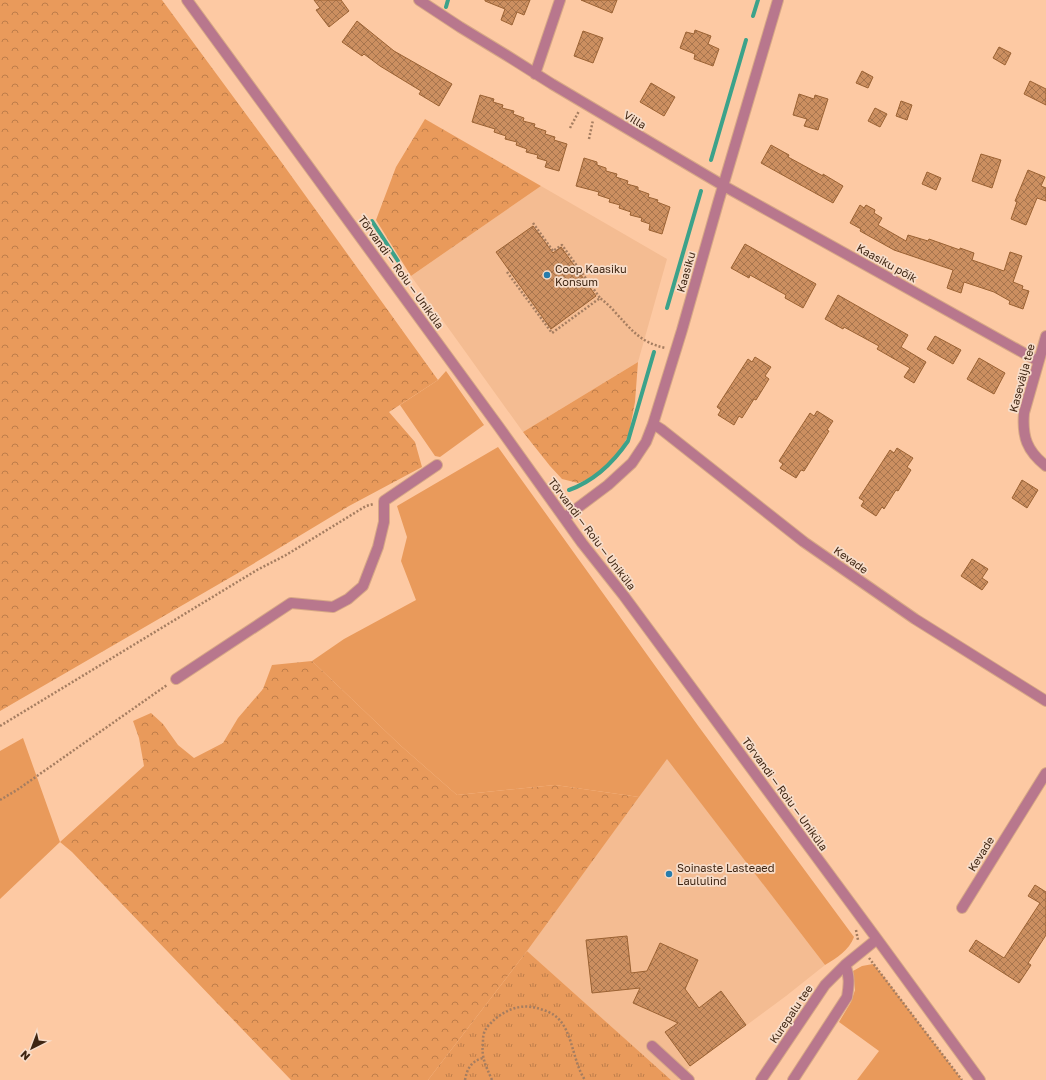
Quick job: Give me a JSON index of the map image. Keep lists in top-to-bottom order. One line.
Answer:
{"streets":{"street":["Villa","Kaasiku põik","Tõrvandi — Roiu — Uniküla","Kaasiku","Kasevälja tee","Kevade","Kurepalu tee"]},"crossings":[["Villa","Kaasiku põik"],["Villa","Kaasiku"],["Kaasiku põik","Kaasiku"],["Kaasiku põik","Kasevälja tee"],["Tõrvandi — Roiu — Uniküla","Kaasiku"],["Tõrvandi — Roiu — Uniküla","Kurepalu tee"],["Kaasiku","Kevade"]],"places":["Coop Kaasiku Konsum","Soinaste Lasteaed Laululind"],"north":"bottom left"}
